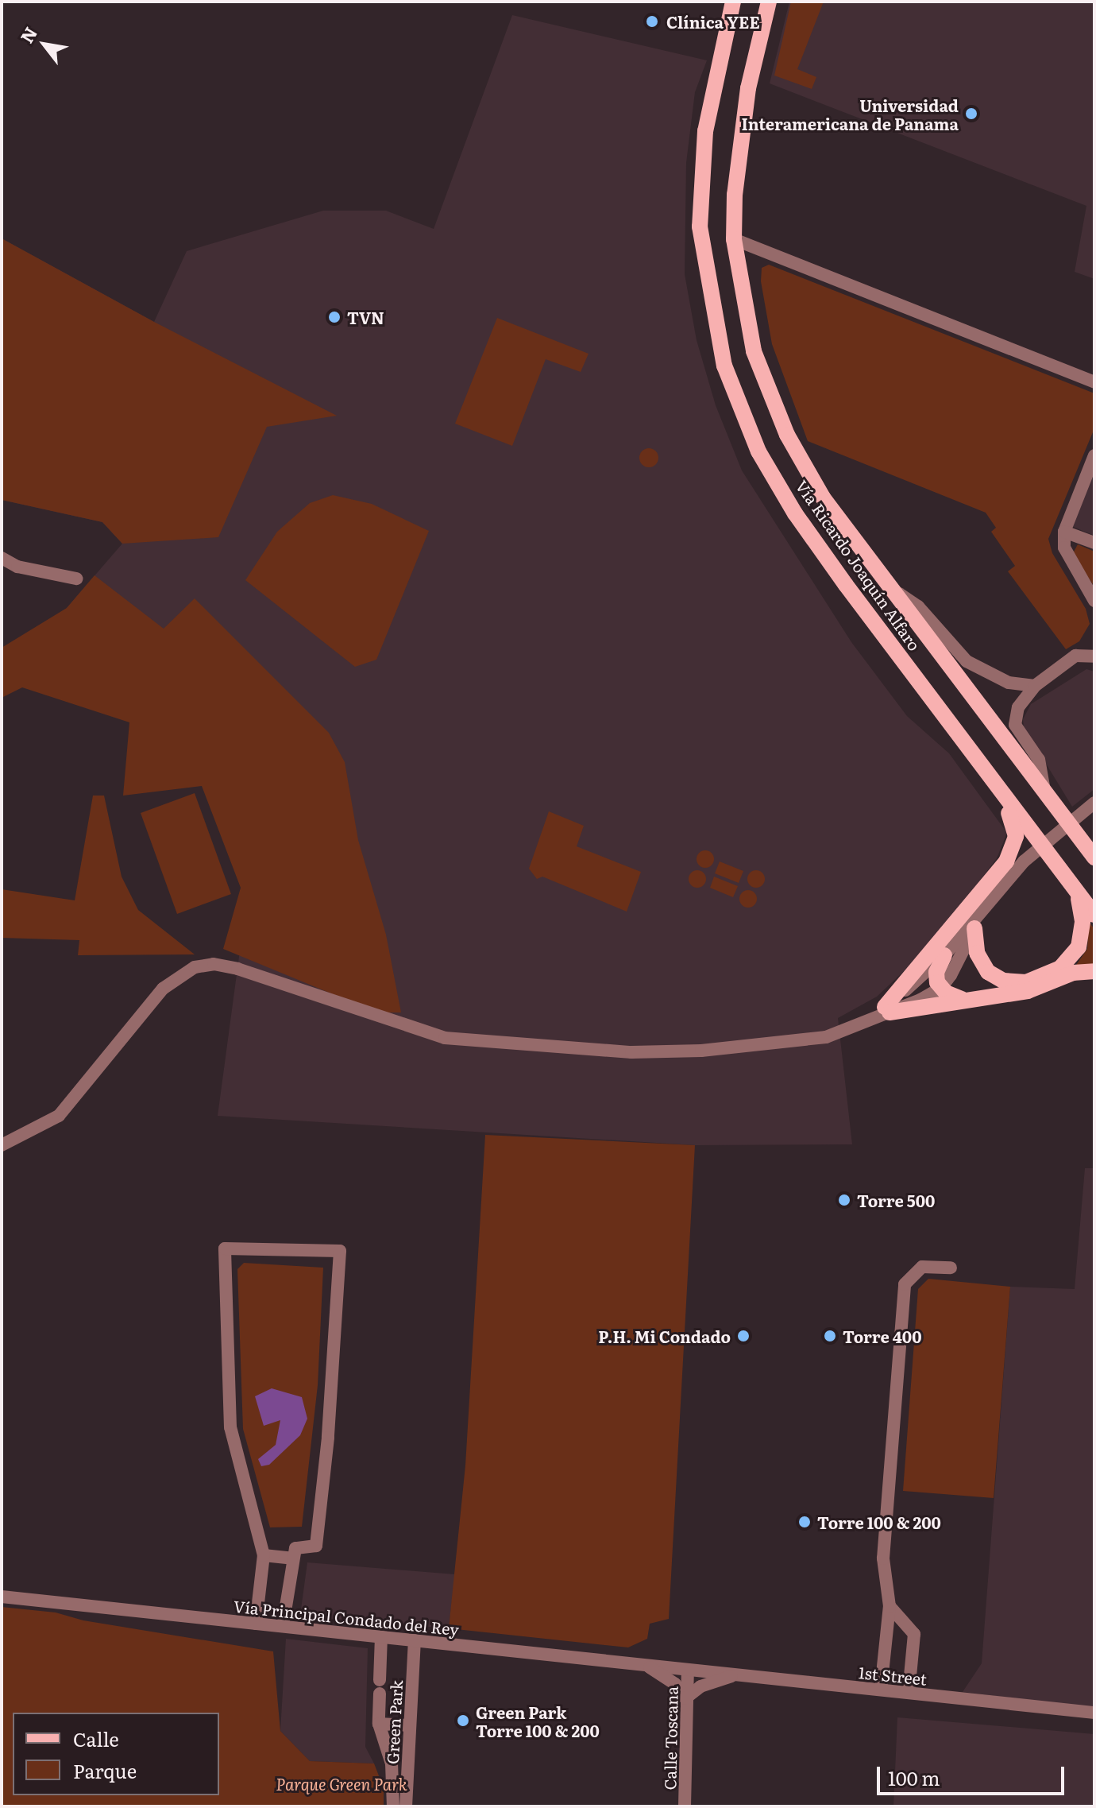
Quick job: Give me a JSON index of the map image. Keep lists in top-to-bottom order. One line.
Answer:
{"streets":{"main road":["Vía Ricardo Joaquín Alfaro"],"street":["Vía Principal Condado del Rey","1st Street","Green Park","Calle Toscana"]},"crossings":[["Vía Principal Condado del Rey","1st Street"],["Vía Principal Condado del Rey","Green Park"],["Vía Principal Condado del Rey","Calle Toscana"],["1st Street","Calle Toscana"]],"parks":["Parque Green Park"],"places":["Clínica YEE","Universidad Interamericana de Panama","TVN","Torre 500","P.H. Mi Condado","Torre 400","Torre 100 & 200","Green Park Torre 100 & 200"],"legend":["Calle","Parque"],"scale_bar":"100 m","north":"top left"}
